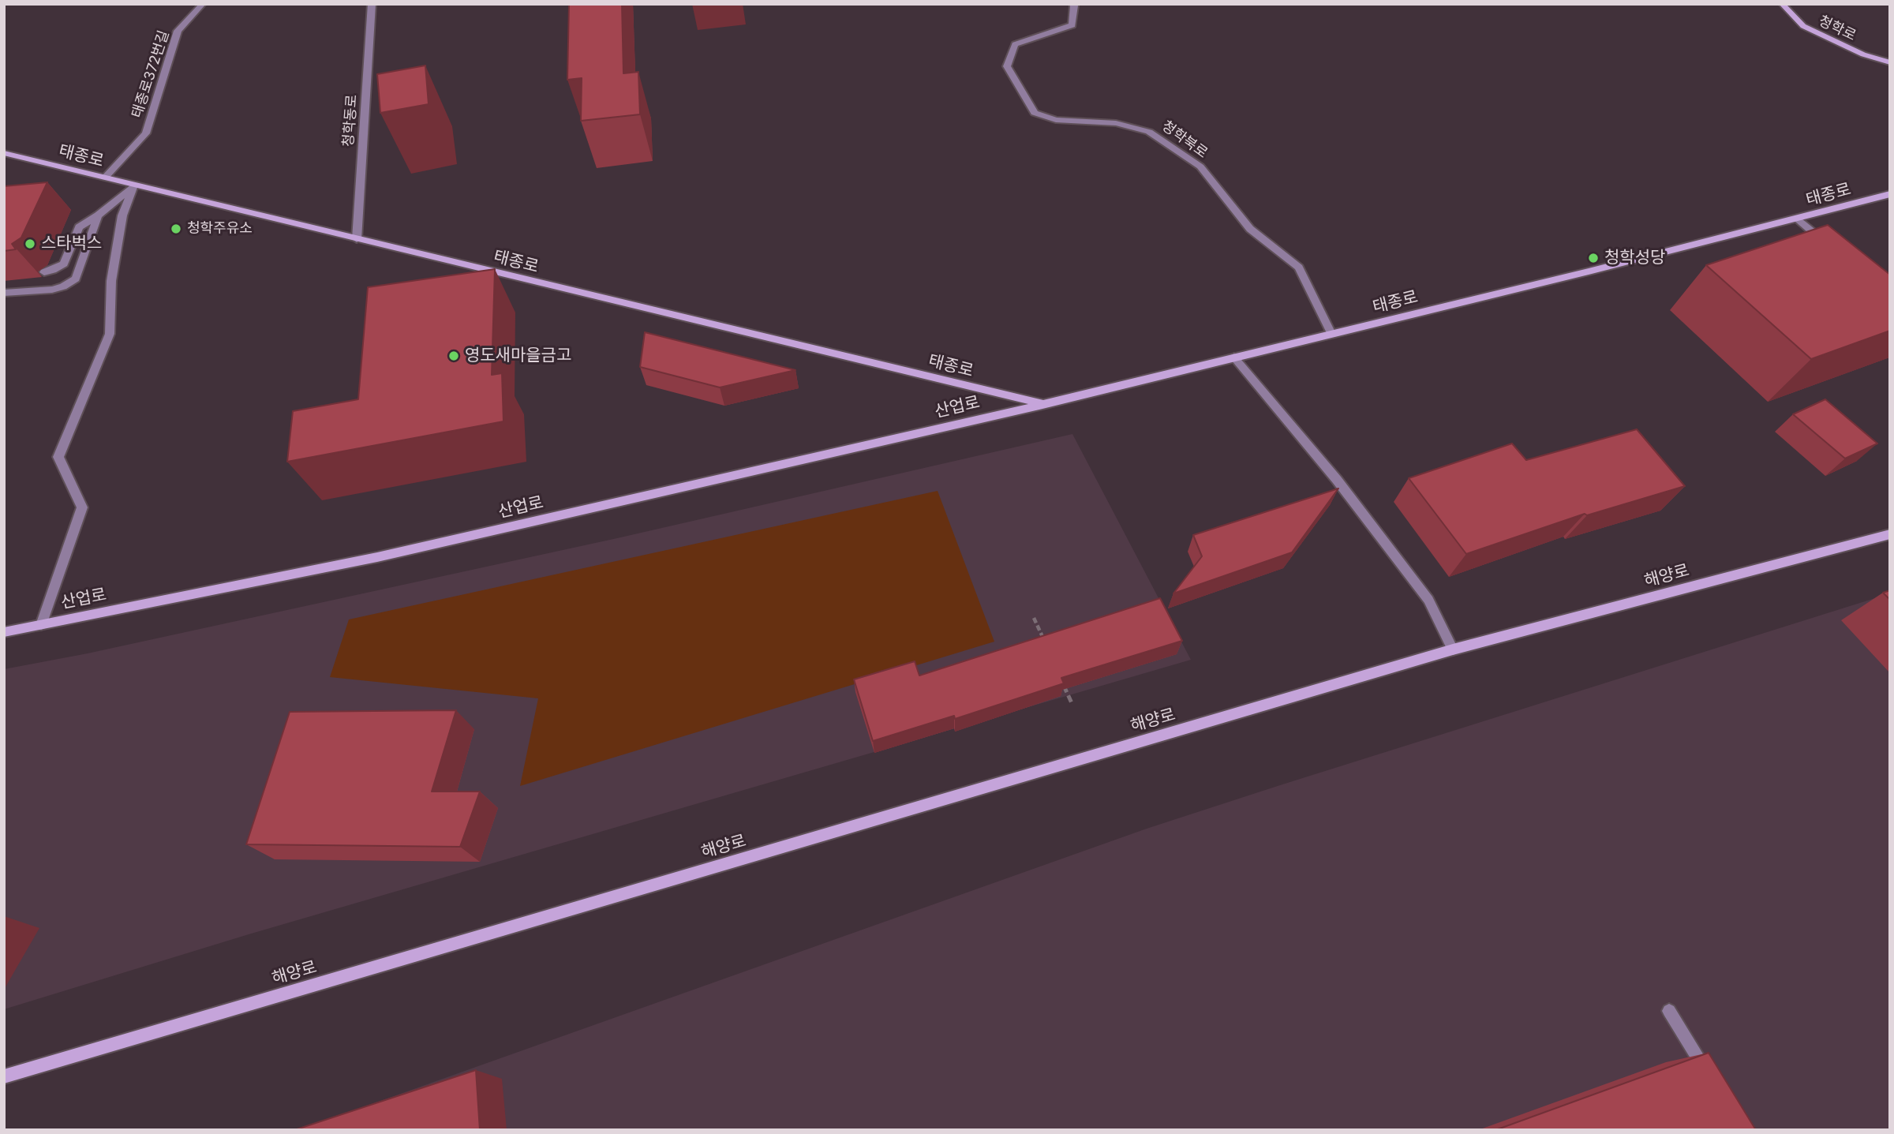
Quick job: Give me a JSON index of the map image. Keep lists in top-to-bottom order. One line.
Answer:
{"streets":{"main road":["청학로","태종로","산업로","해양로"],"street":["태종로372번길","청학동로","청학북로"]},"crossings":[["태종로372번길","태종로"],["청학동로","태종로"],["청학북로","태종로"],["태종로","산업로"]],"places":["청학주유소","스타벅스","청학성당","영도새마을금고"]}
